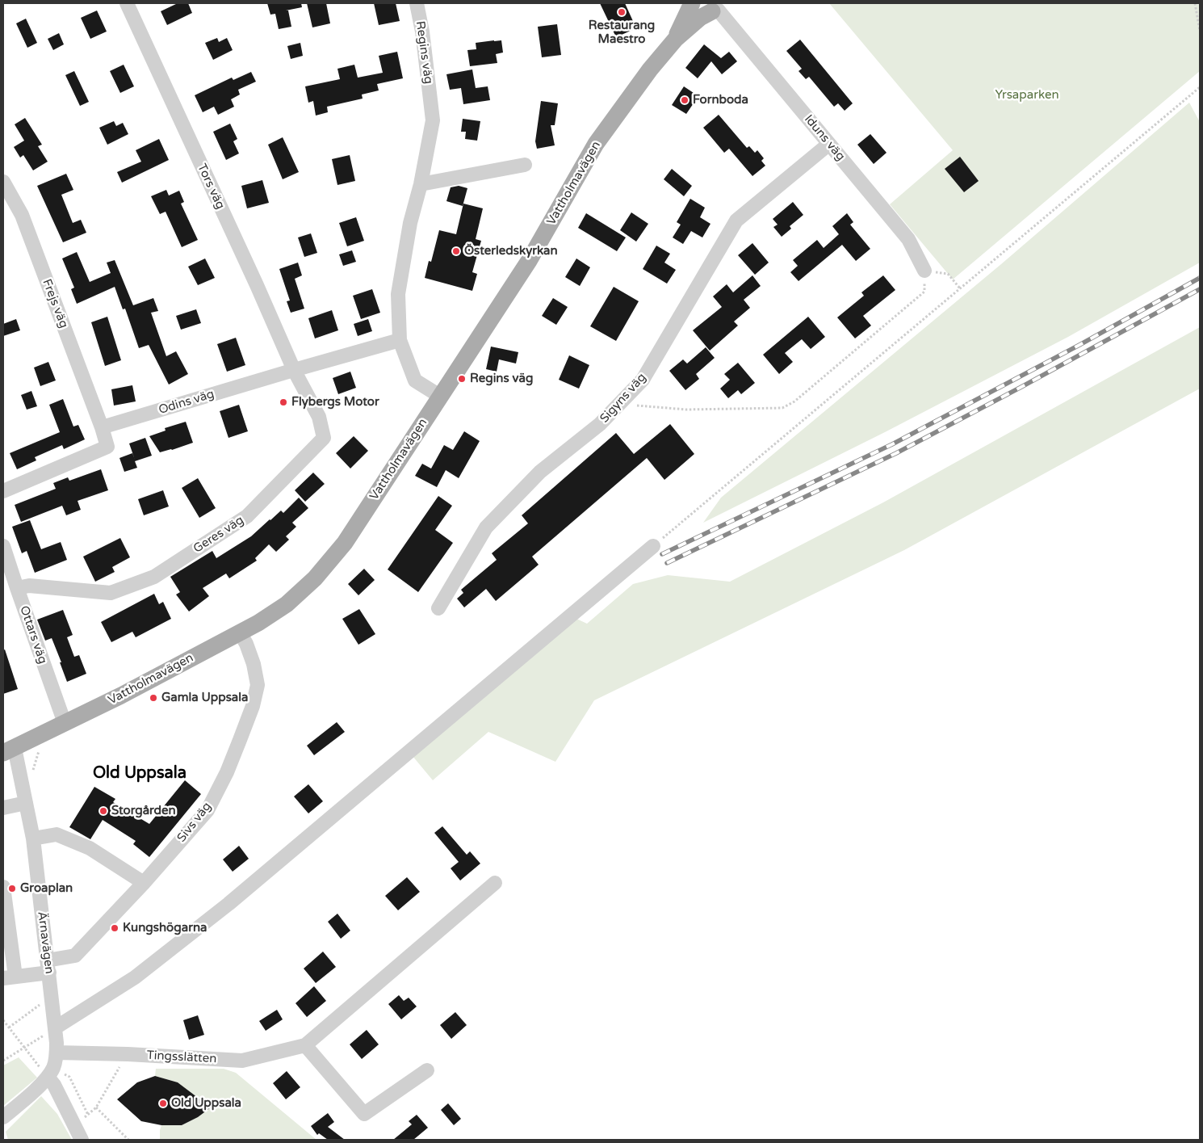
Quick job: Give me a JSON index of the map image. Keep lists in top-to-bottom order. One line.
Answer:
{"streets":{"main road":["Vattholmavägen"],"street":["Regins väg","Iduns väg","Tors väg","Frejs väg","Sigyns väg","Odins väg","Geres väg","Ottars väg","Sivs väg","Ärnavägen","Tingsslätten"]},"crossings":[["Regins väg","Vattholmavägen"],["Regins väg","Odins väg"],["Iduns väg","Vattholmavägen"],["Iduns väg","Sigyns väg"],["Vattholmavägen","Ottars väg"],["Vattholmavägen","Sivs väg"],["Vattholmavägen","Ärnavägen"],["Tors väg","Odins väg"],["Tors väg","Geres väg"],["Frejs väg","Odins väg"],["Odins väg","Geres väg"],["Geres väg","Ottars väg"],["Sivs väg","Ärnavägen"],["Ärnavägen","Tingsslätten"]],"districts":["Old Uppsala"],"parks":["Yrsaparken"],"places":["Restaurang Maestro","Fornboda","Österledskyrkan","Regins väg","Flybergs Motor","Gamla Uppsala","Storgården","Groaplan","Kungshögarna","Old Uppsala"]}
